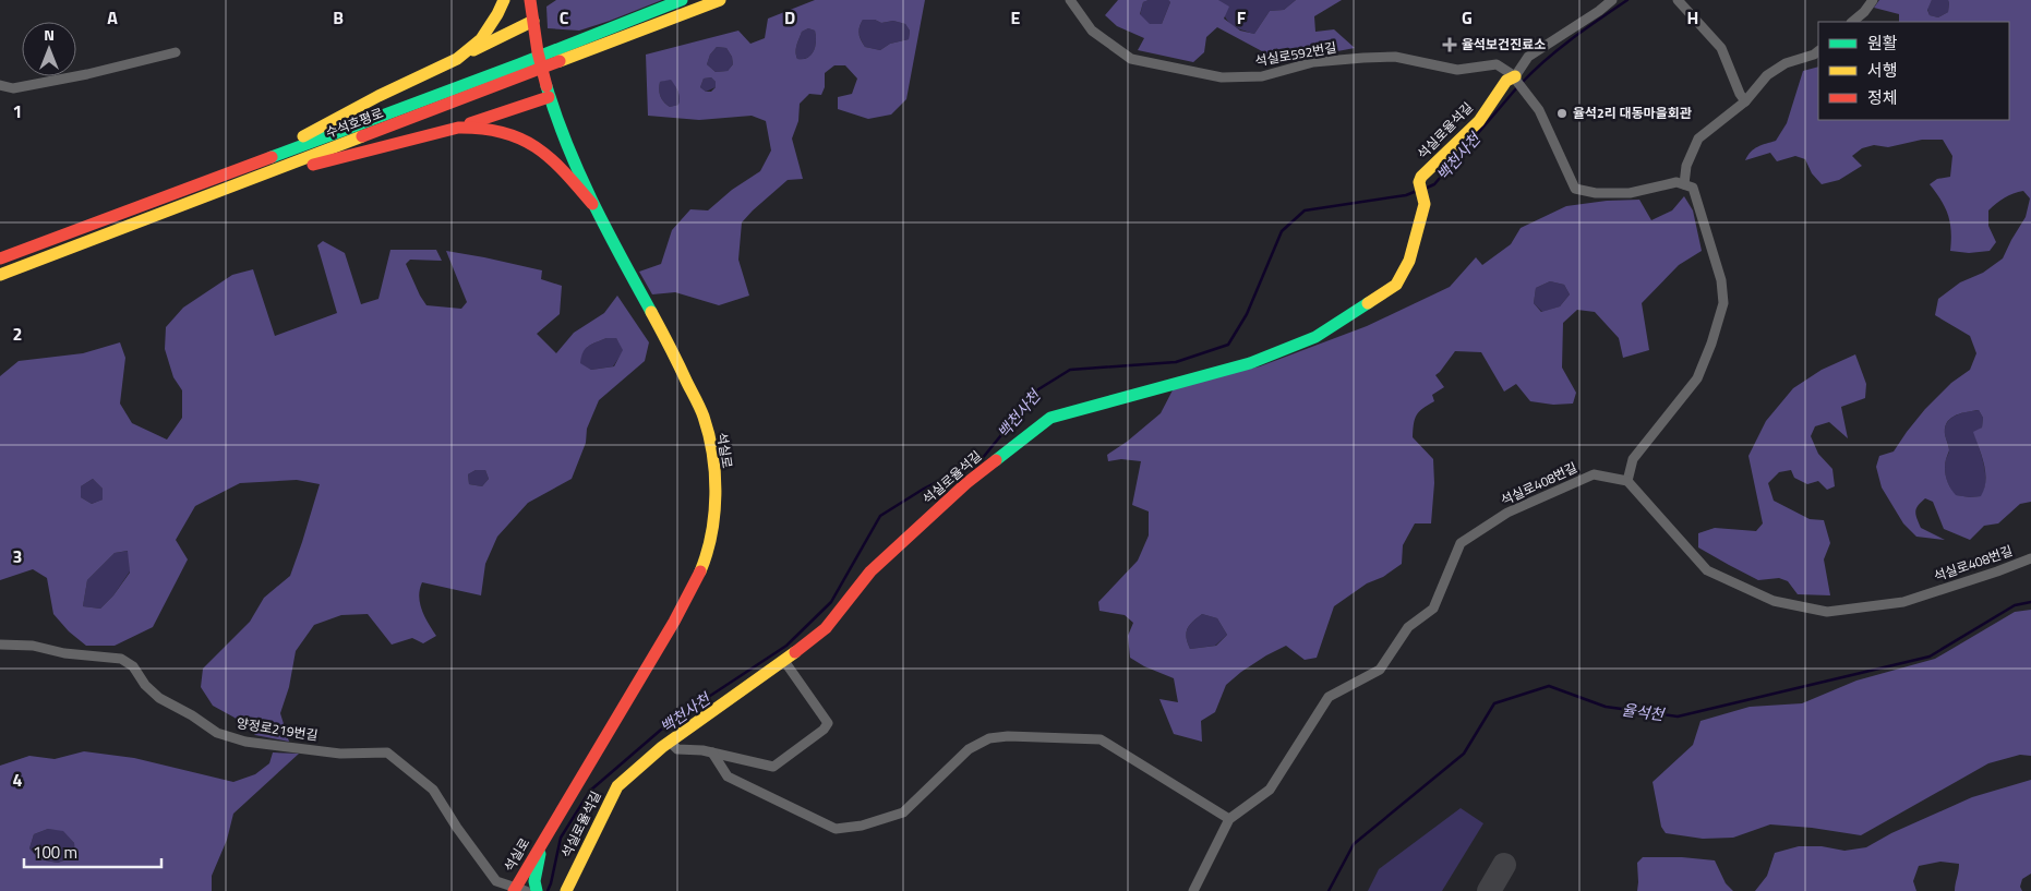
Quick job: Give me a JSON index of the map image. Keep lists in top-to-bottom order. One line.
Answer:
{"streets":{"main road":["수석호평로","석실로율석길","석실로"],"street":["석실로592번길","석실로408번길","양정로219번길"]},"crossings":[["석실로592번길","석실로율석길"],["석실로","양정로219번길"]],"water":["백천사천","율석천"],"places":{"health":["율석보건진료소"],"other":["율석2리 대동마을회관"]},"legend":["원활","서행","정체"],"scale_bar":"100 m","north":"top","grid":{"columns":["A","B","C","D","E","F","G","H"],"rows":["1","2","3","4"]}}
